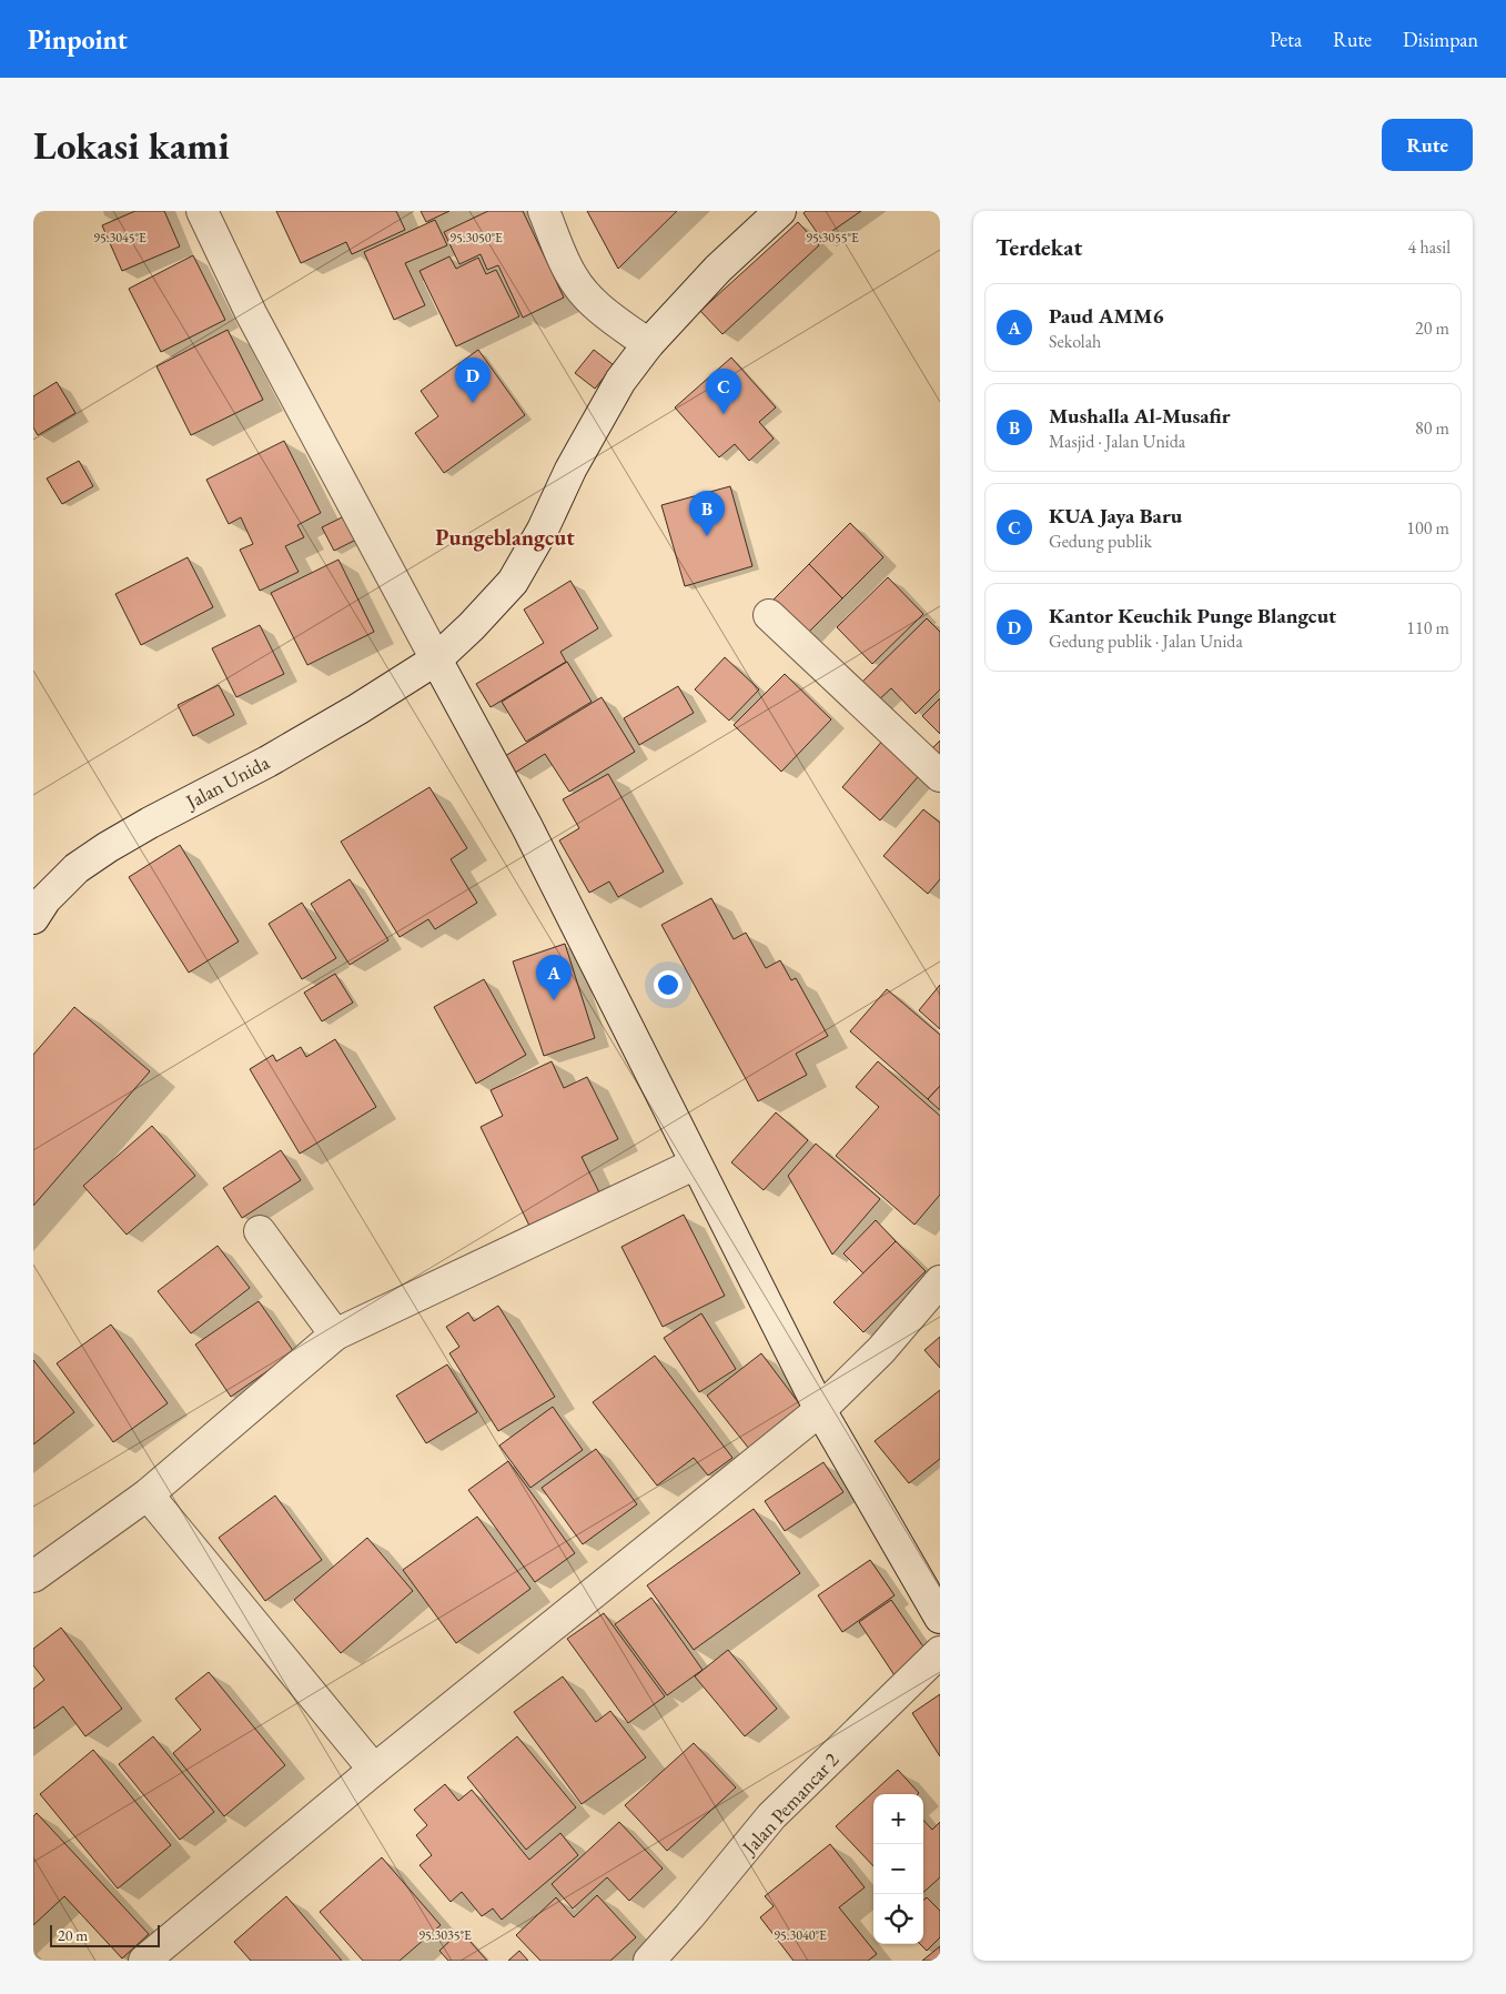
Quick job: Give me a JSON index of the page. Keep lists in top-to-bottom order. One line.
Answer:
{"streets":{"street":["Jalan Unida","Jalan Pemancar 2"]},"districts":["Pungeblangcut"],"scale_bar":"20 m","page":{"header":"Pinpoint","nav":["Peta","Rute","Disimpan"],"buttons":"Rute","title":"Lokasi kami","heading":["Terdekat","4 hasil"],"list":[{"mark":"A","name":"Paud AMM6","note":"Sekolah","value":"20 m"},{"mark":"B","name":"Mushalla Al-Musafir","note":"Masjid · Jalan Unida","value":"80 m"},{"mark":"C","name":"KUA Jaya Baru","note":"Gedung publik","value":"100 m"},{"mark":"D","name":"Kantor Keuchik Punge Blangcut","note":"Gedung publik · Jalan Unida","value":"110 m"}],"pins":["D","C","B","A"],"map_buttons":["+","−"],"scale":"20 m"},"coordinates":["95.3045°E","95.3050°E","95.3055°E","95.3035°E","95.3040°E"]}
